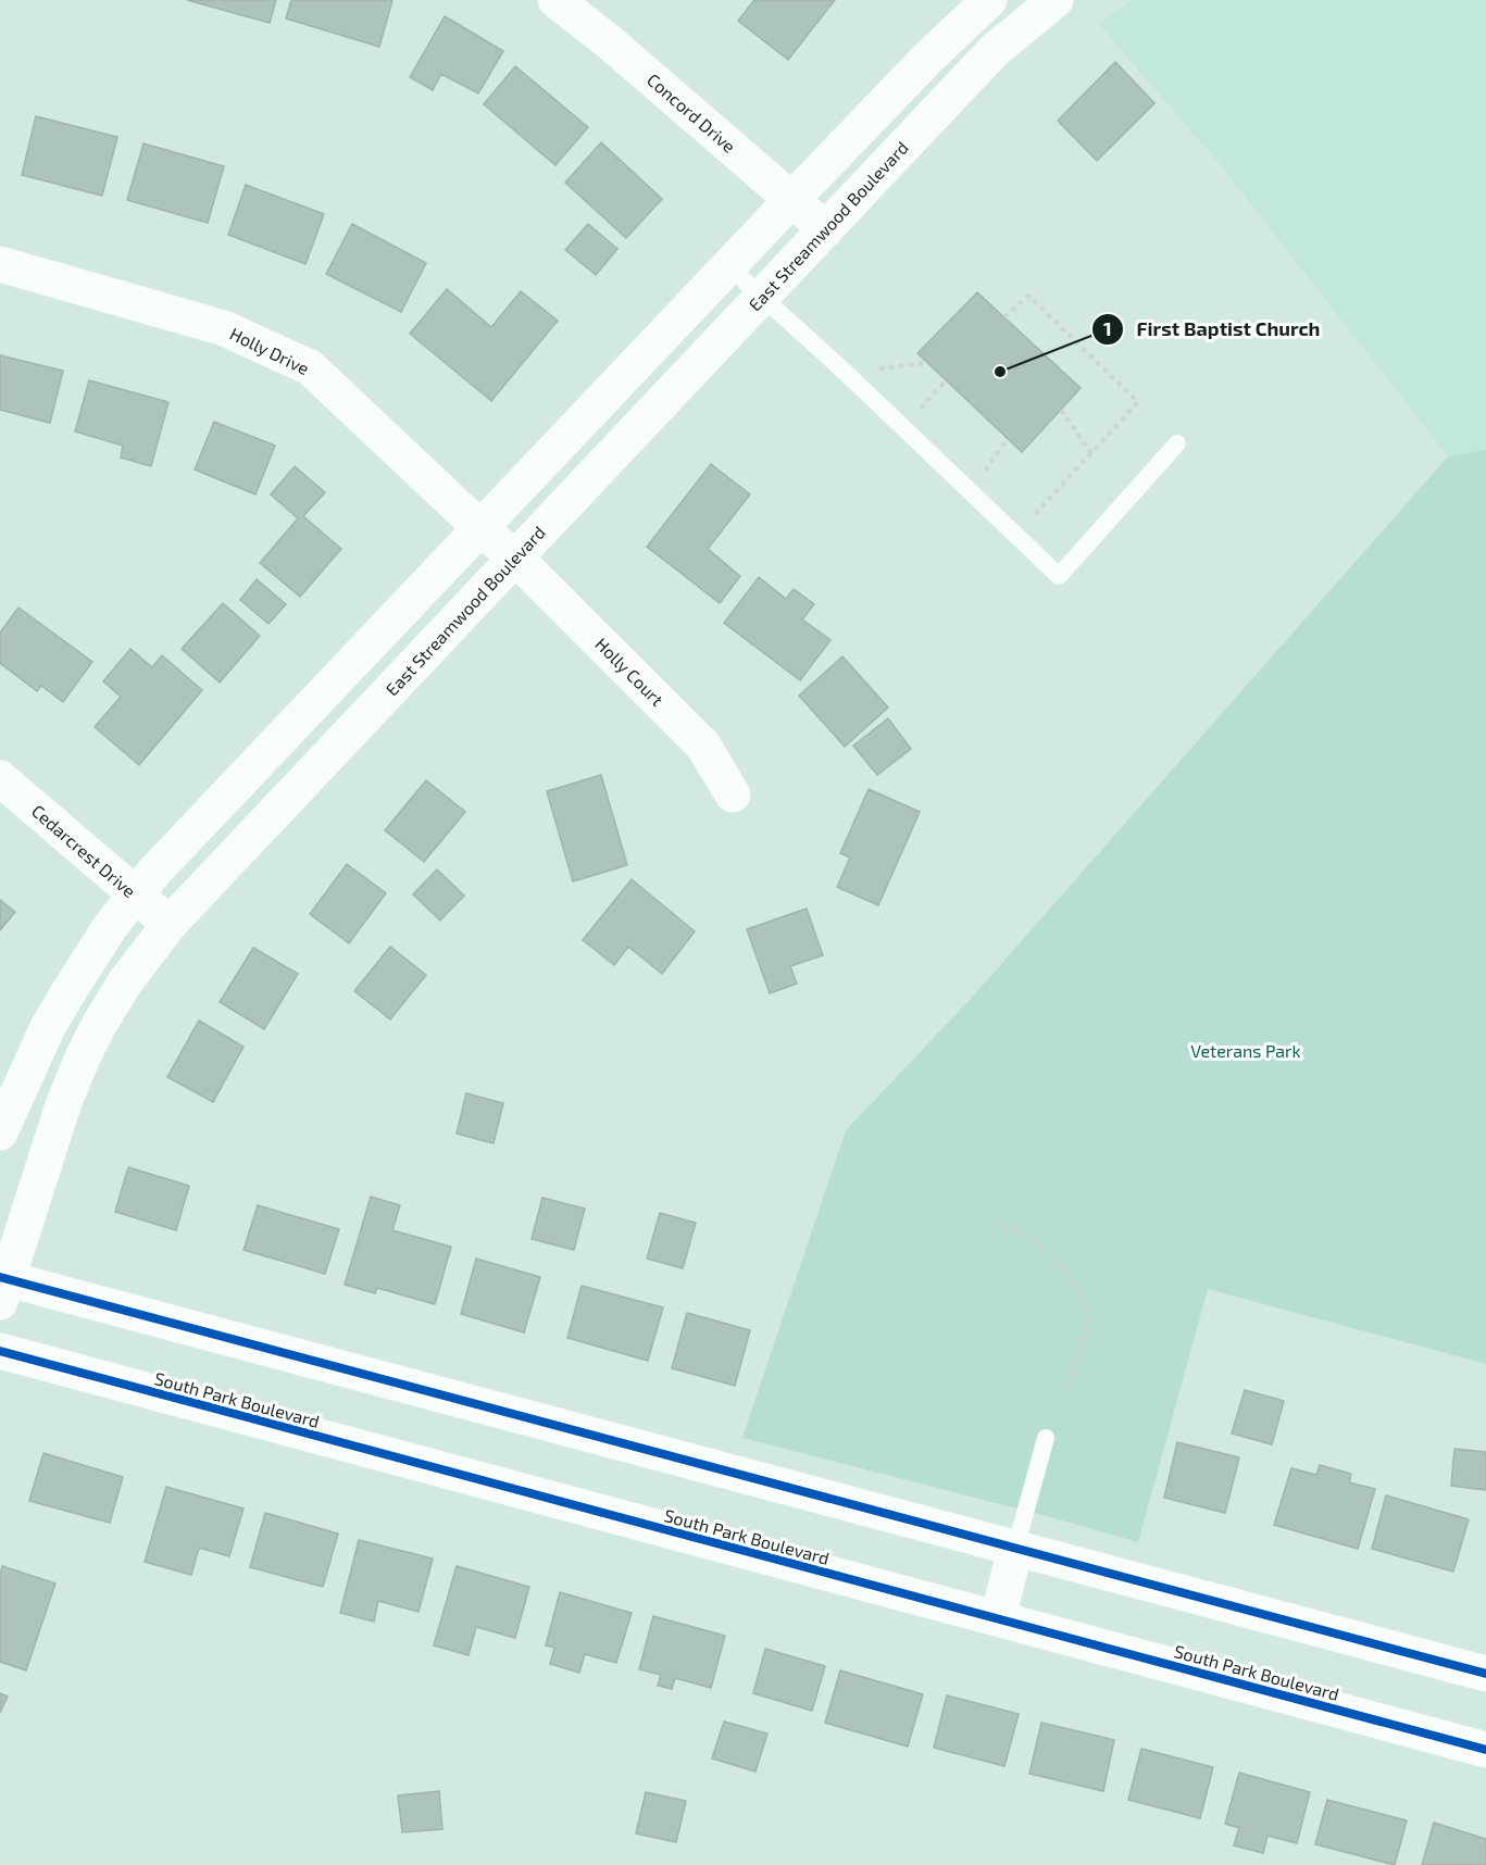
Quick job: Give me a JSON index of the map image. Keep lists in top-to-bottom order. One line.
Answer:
{"streets":{"street":["Concord Drive","East Streamwood Boulevard","Holly Drive","Holly Court","Cedarcrest Drive","South Park Boulevard"]},"crossings":[["Concord Drive","East Streamwood Boulevard"],["East Streamwood Boulevard","Holly Drive"],["East Streamwood Boulevard","Holly Court"],["East Streamwood Boulevard","Cedarcrest Drive"],["Holly Drive","Holly Court"]],"parks":["Veterans Park"],"places":["First Baptist Church"]}
